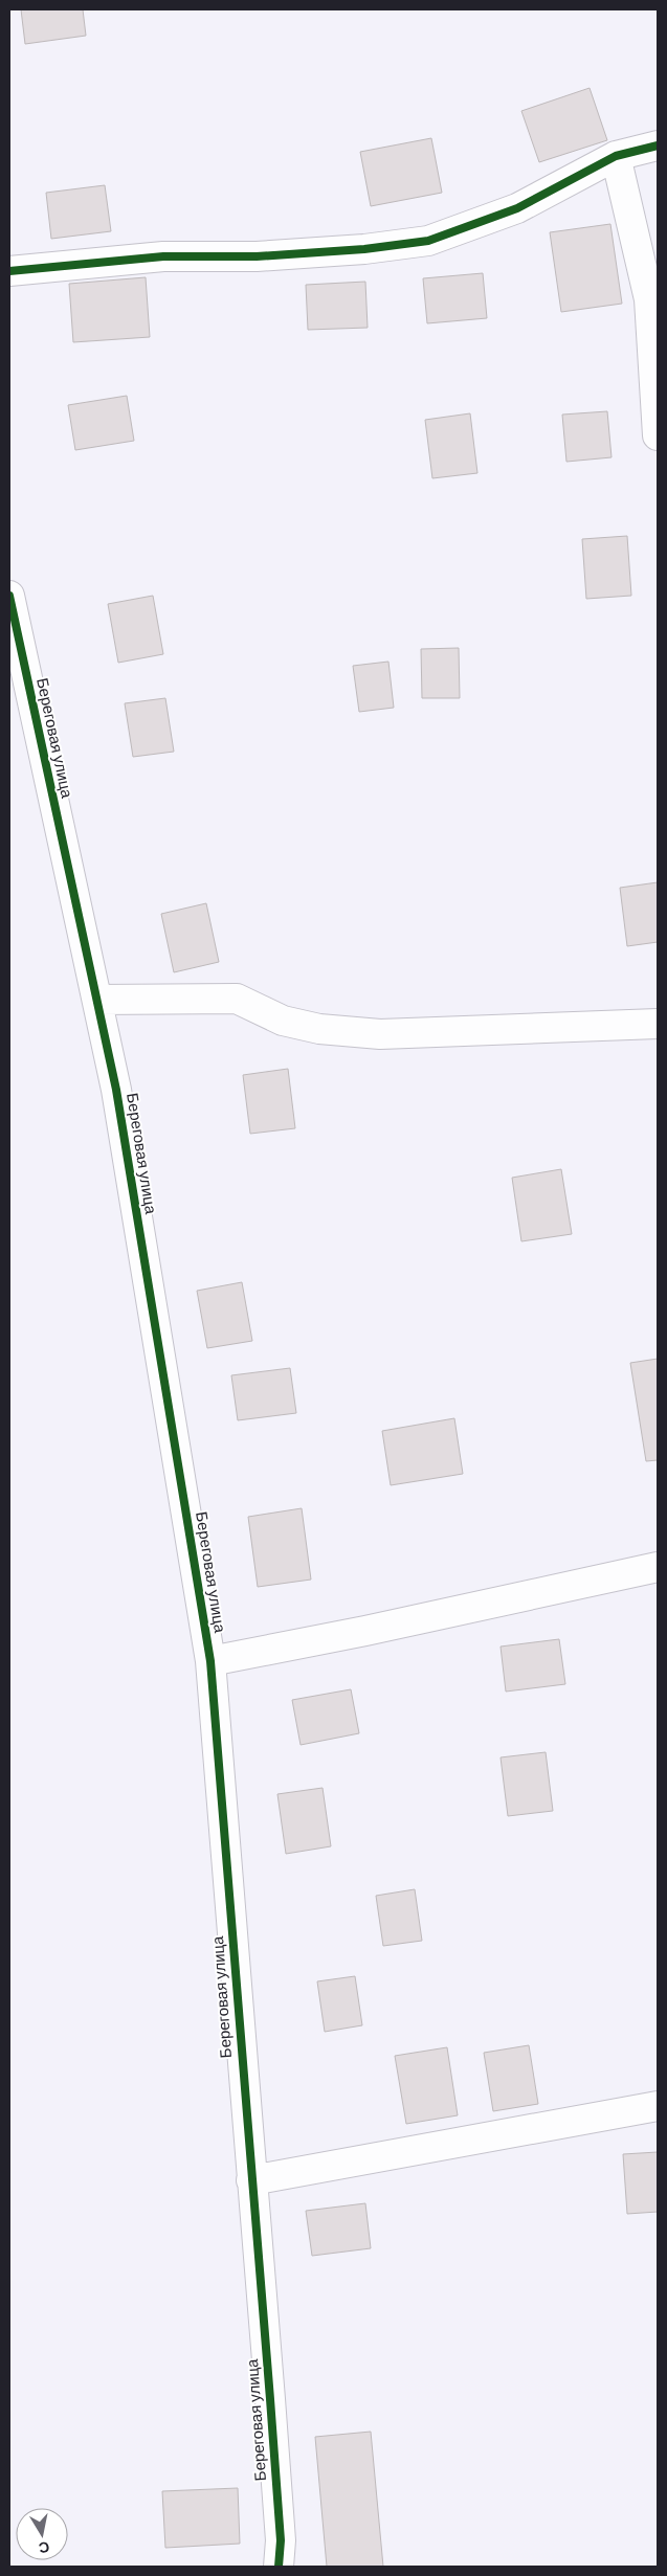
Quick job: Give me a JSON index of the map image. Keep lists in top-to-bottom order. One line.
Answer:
{"streets":{"street":["Береговая улица"]},"north":"bottom"}
